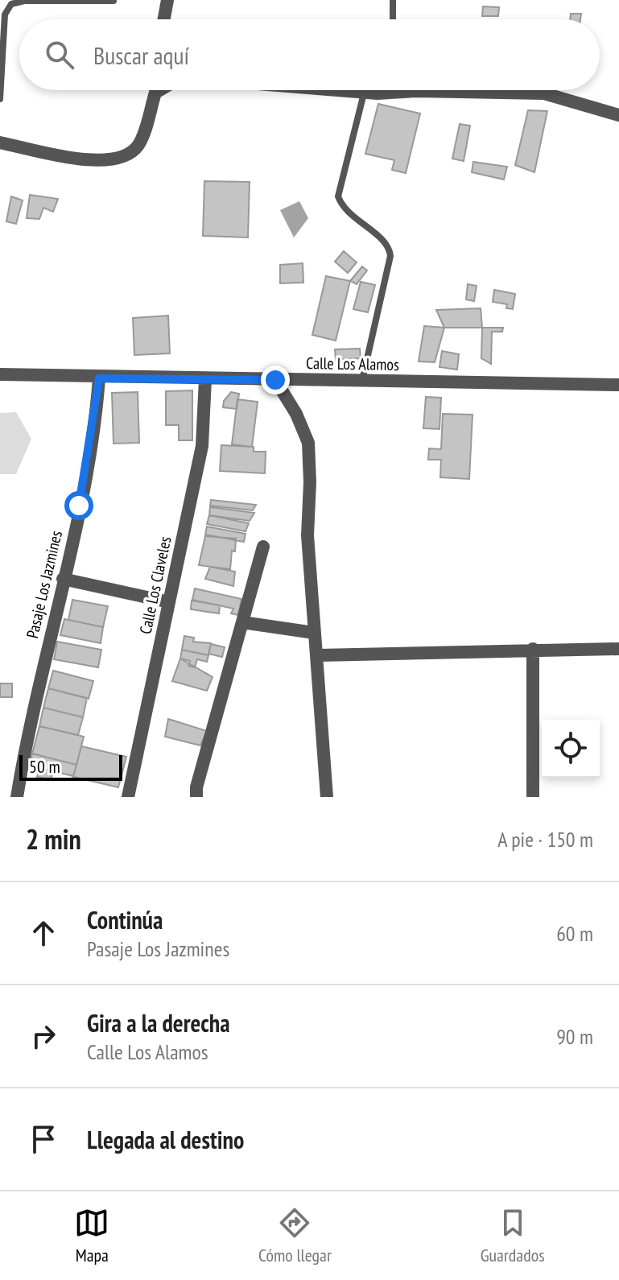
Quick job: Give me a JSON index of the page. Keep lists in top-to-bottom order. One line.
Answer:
{"streets":{"street":["Calle Los Alamos","Pasaje Los Jazmines","Calle Los Claveles"]},"crossings":[["Calle Los Alamos","Pasaje Los Jazmines"],["Calle Los Alamos","Calle Los Claveles"]],"scale_bar":"50 m","page":{"search":"Buscar aquí","scale":"50 m","heading":["2 min","A pie · 150 m"],"list":[["Continúa","Pasaje Los Jazmines","60 m"],["Gira a la derecha","Calle Los Alamos","90 m"],"Llegada al destino"],"nav":["Mapa","Cómo llegar","Guardados"]}}
